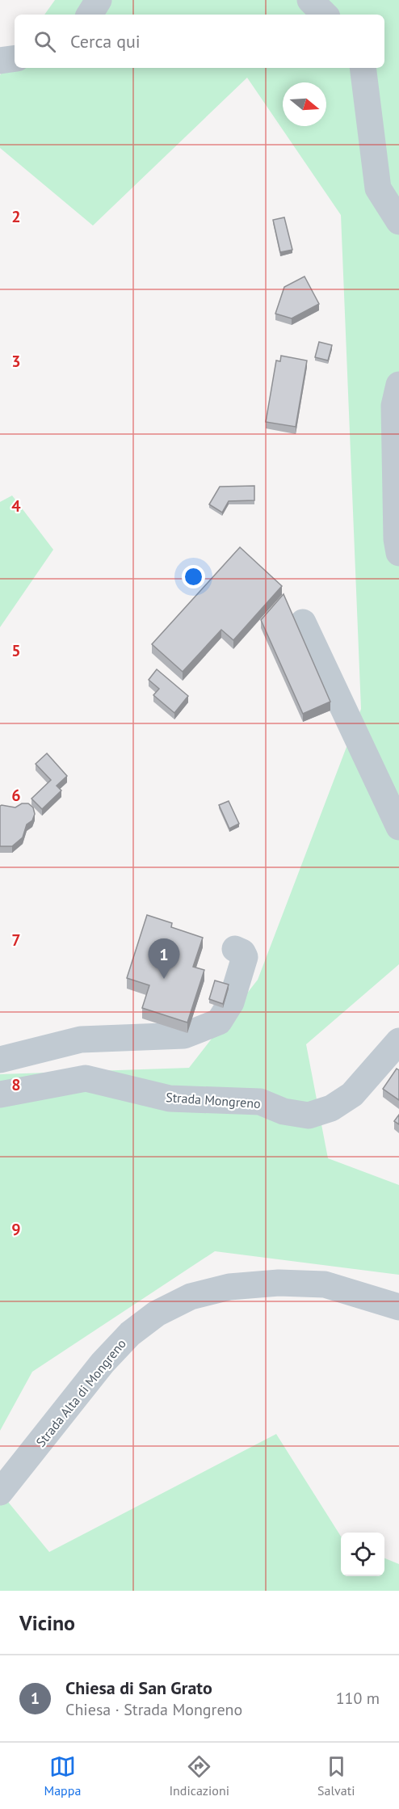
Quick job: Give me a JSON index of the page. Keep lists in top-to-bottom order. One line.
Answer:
{"streets":{"street":["Strada Mongreno","Strada Alta di Mongreno"]},"north":"right","page":{"search":"Cerca qui","pins":"1","heading":"Vicino","list":[{"mark":"1","name":"Chiesa di San Grato","note":"Chiesa · Strada Mongreno","value":"110 m"}],"nav":["Mappa","Indicazioni","Salvati"]},"grid":{"rows":["2","3","4","5","6","7","8","9"]}}
